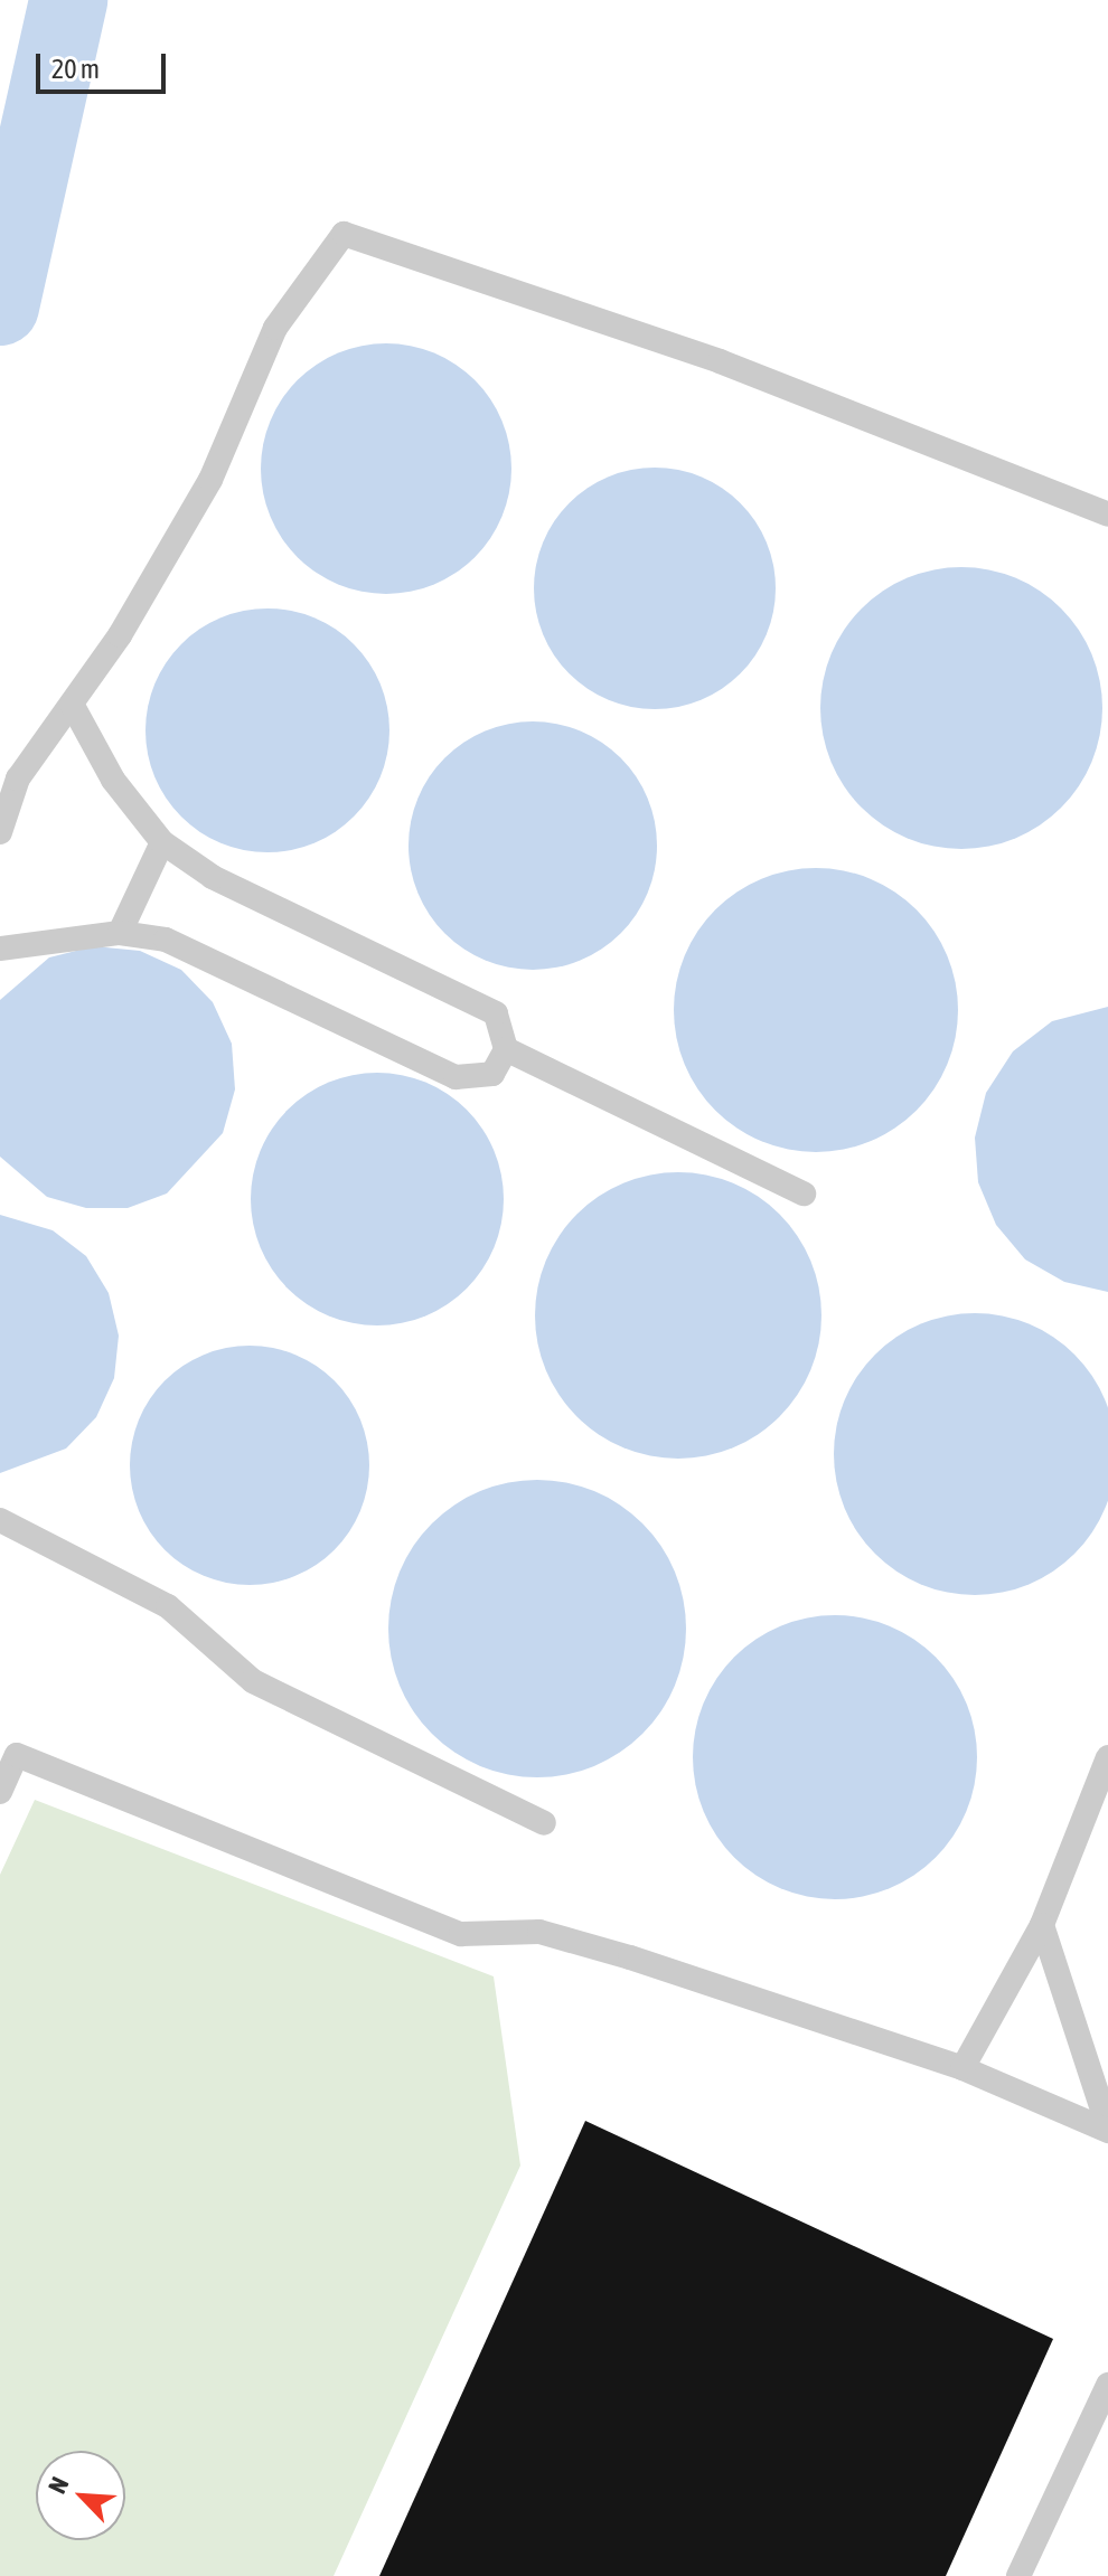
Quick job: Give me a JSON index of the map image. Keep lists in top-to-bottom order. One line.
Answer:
{"scale_bar":"20 m","north":"top left"}
